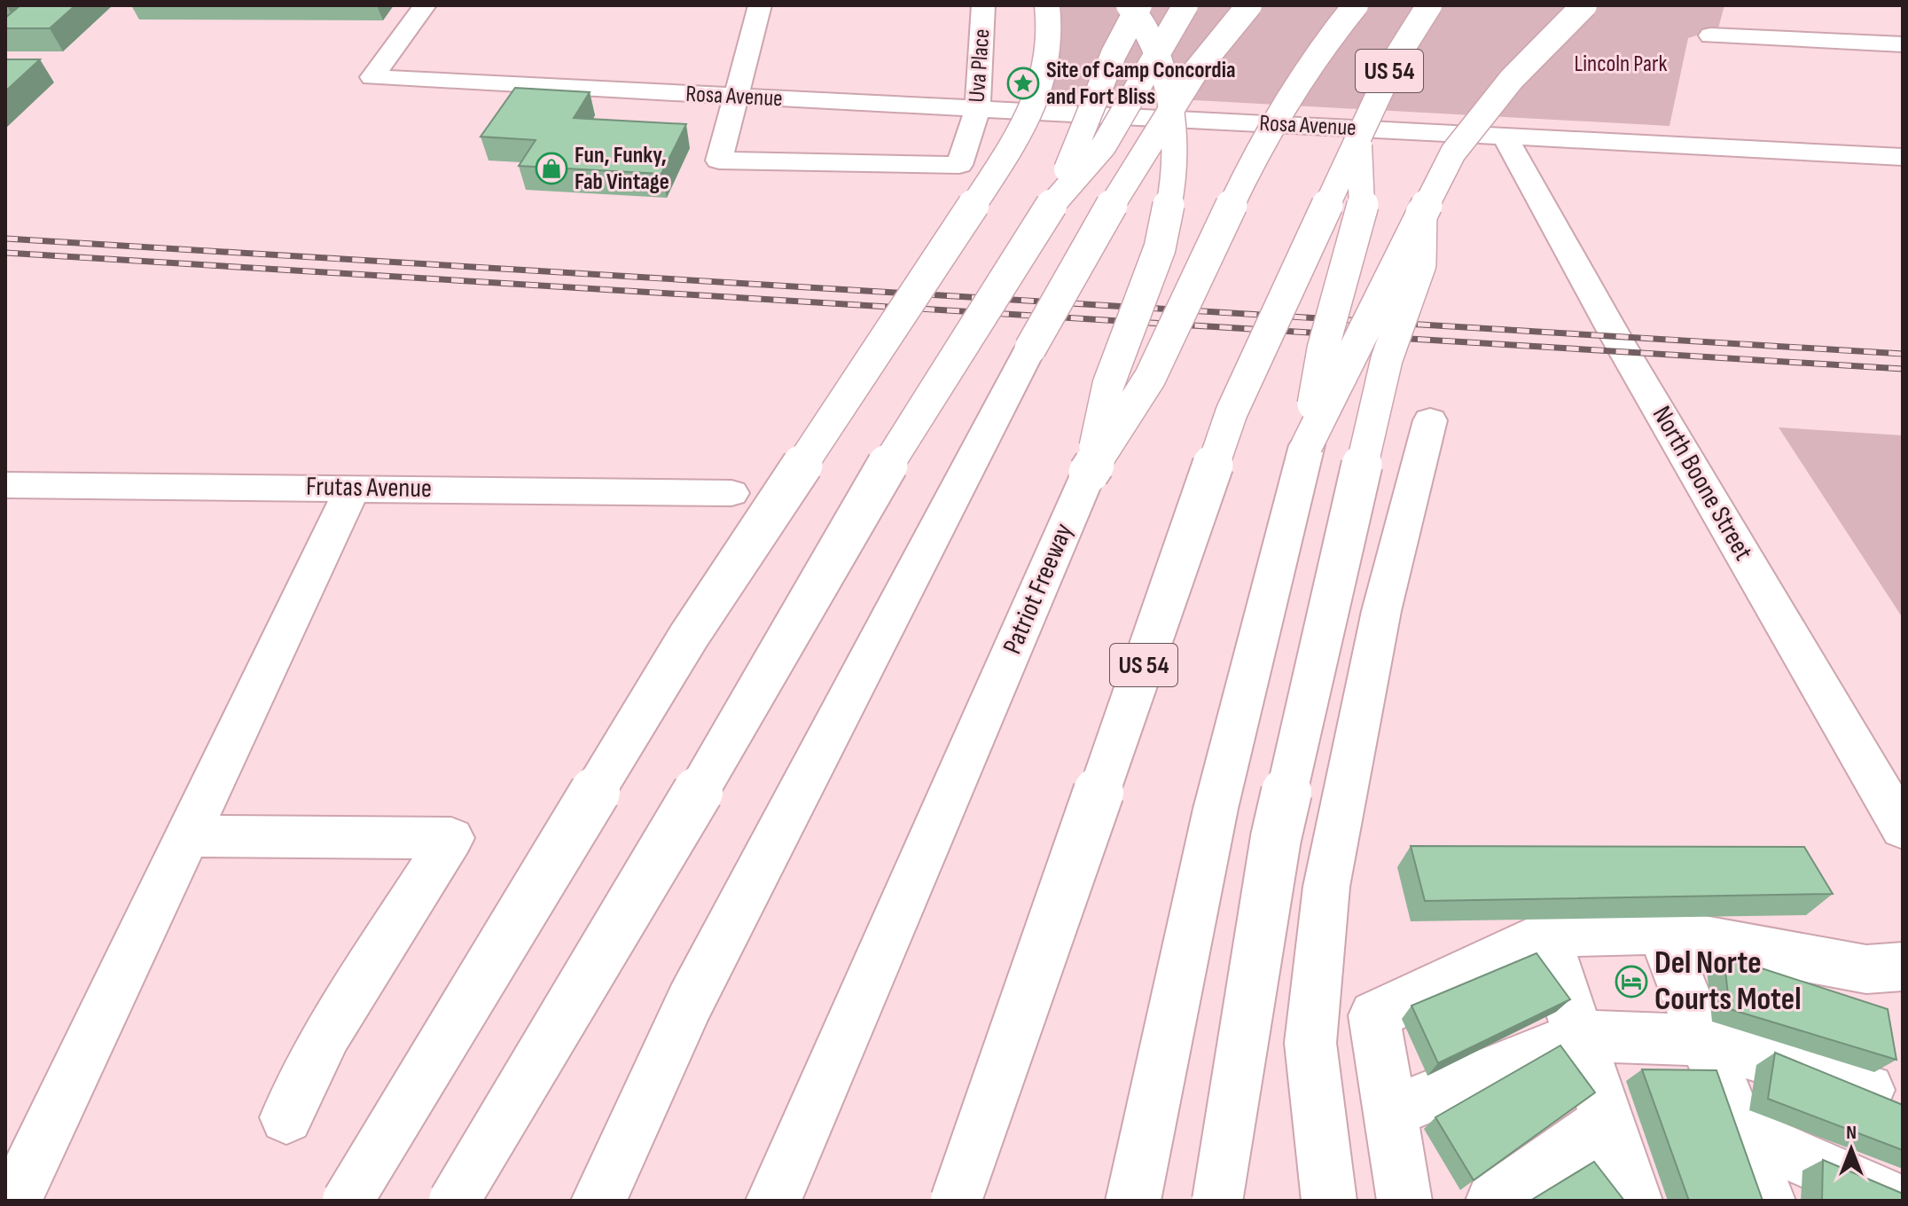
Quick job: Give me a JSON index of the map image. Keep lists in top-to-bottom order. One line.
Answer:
{"streets":{"main road":["Uva Place","US 54","Rosa Avenue","North Boone Street","Frutas Avenue","Patriot Freeway"]},"crossings":[["Uva Place","Rosa Avenue"],["Rosa Avenue","North Boone Street"]],"parks":["Lincoln Park"],"places":{"place":["Site of Camp Concordia and Fort Bliss"],"shop":["Fun, Funky, Fab Vintage"],"hotel":["Del Norte Courts Motel"]},"north":"top"}
